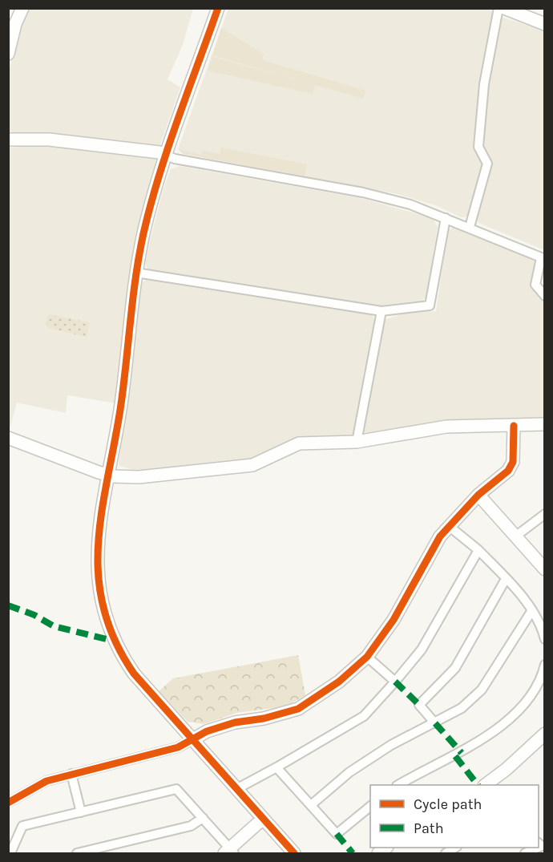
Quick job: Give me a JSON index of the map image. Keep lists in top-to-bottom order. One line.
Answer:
{"legend":["Cycle path","Path"]}
